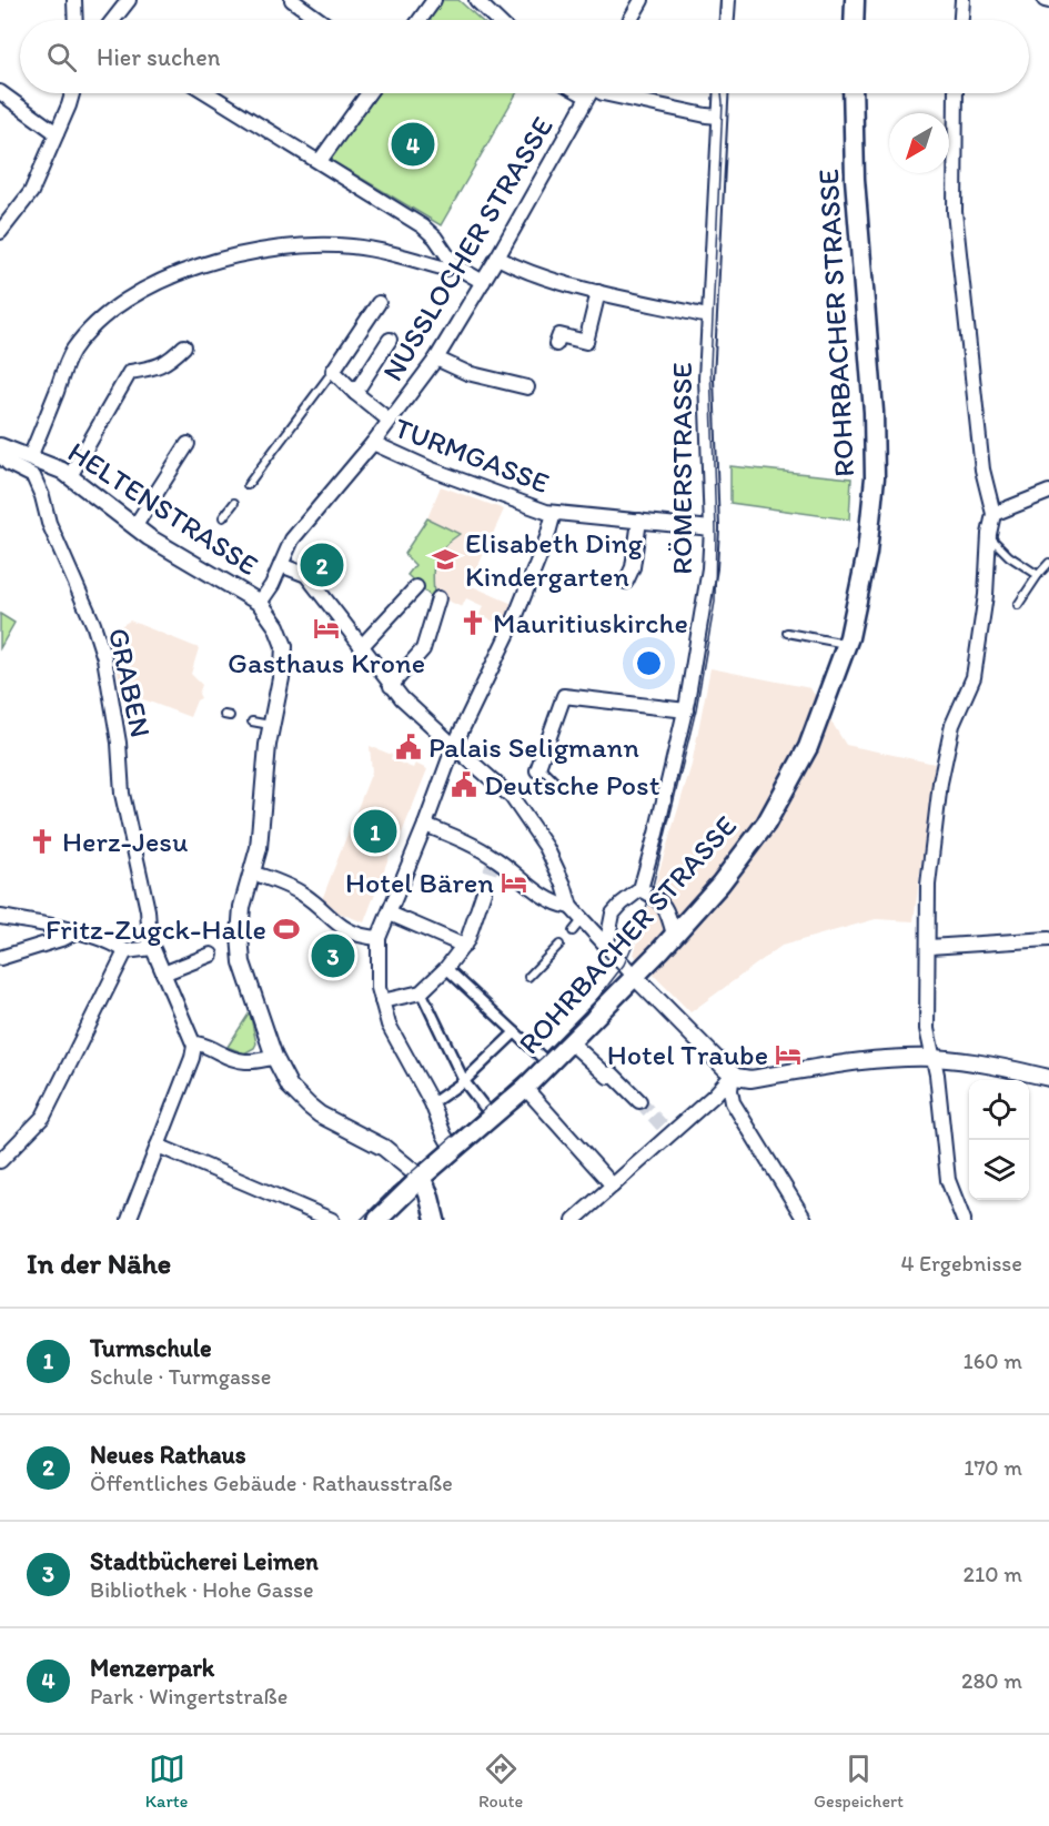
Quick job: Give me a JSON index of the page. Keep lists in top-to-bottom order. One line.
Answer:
{"streets":{"main road":["ROHRBACHER STRASSE"],"street":["NUSSLOCHER STRASSE","TURMGASSE","RÖMERSTRASSE","HELTENSTRASSE","GRABEN"]},"crossings":[["NUSSLOCHER STRASSE","TURMGASSE"],["NUSSLOCHER STRASSE","HELTENSTRASSE"],["ROHRBACHER STRASSE","TURMGASSE"],["ROHRBACHER STRASSE","RÖMERSTRASSE"],["TURMGASSE","RÖMERSTRASSE"]],"places":{"school or university":["Elisabeth Ding Kindergarten"],"church":["Mauritiuskirche","Herz-Jesu"],"hotel":["Gasthaus Krone","Hotel Bären","Hotel Traube"],"public building":["Palais Seligmann","Deutsche Post"],"sports":["Fritz-Zugck-Halle"]},"north":"bottom left","page":{"search":"Hier suchen","pins":["4","2","1","3"],"heading":["In der Nähe","4 Ergebnisse"],"list":[{"mark":"1","name":"Turmschule","note":"Schule · Turmgasse","value":"160 m"},{"mark":"2","name":"Neues Rathaus","note":"Öffentliches Gebäude · Rathausstraße","value":"170 m"},{"mark":"3","name":"Stadtbücherei Leimen","note":"Bibliothek · Hohe Gasse","value":"210 m"},{"mark":"4","name":"Menzerpark","note":"Park · Wingertstraße","value":"280 m"}],"nav":["Karte","Route","Gespeichert"]}}
